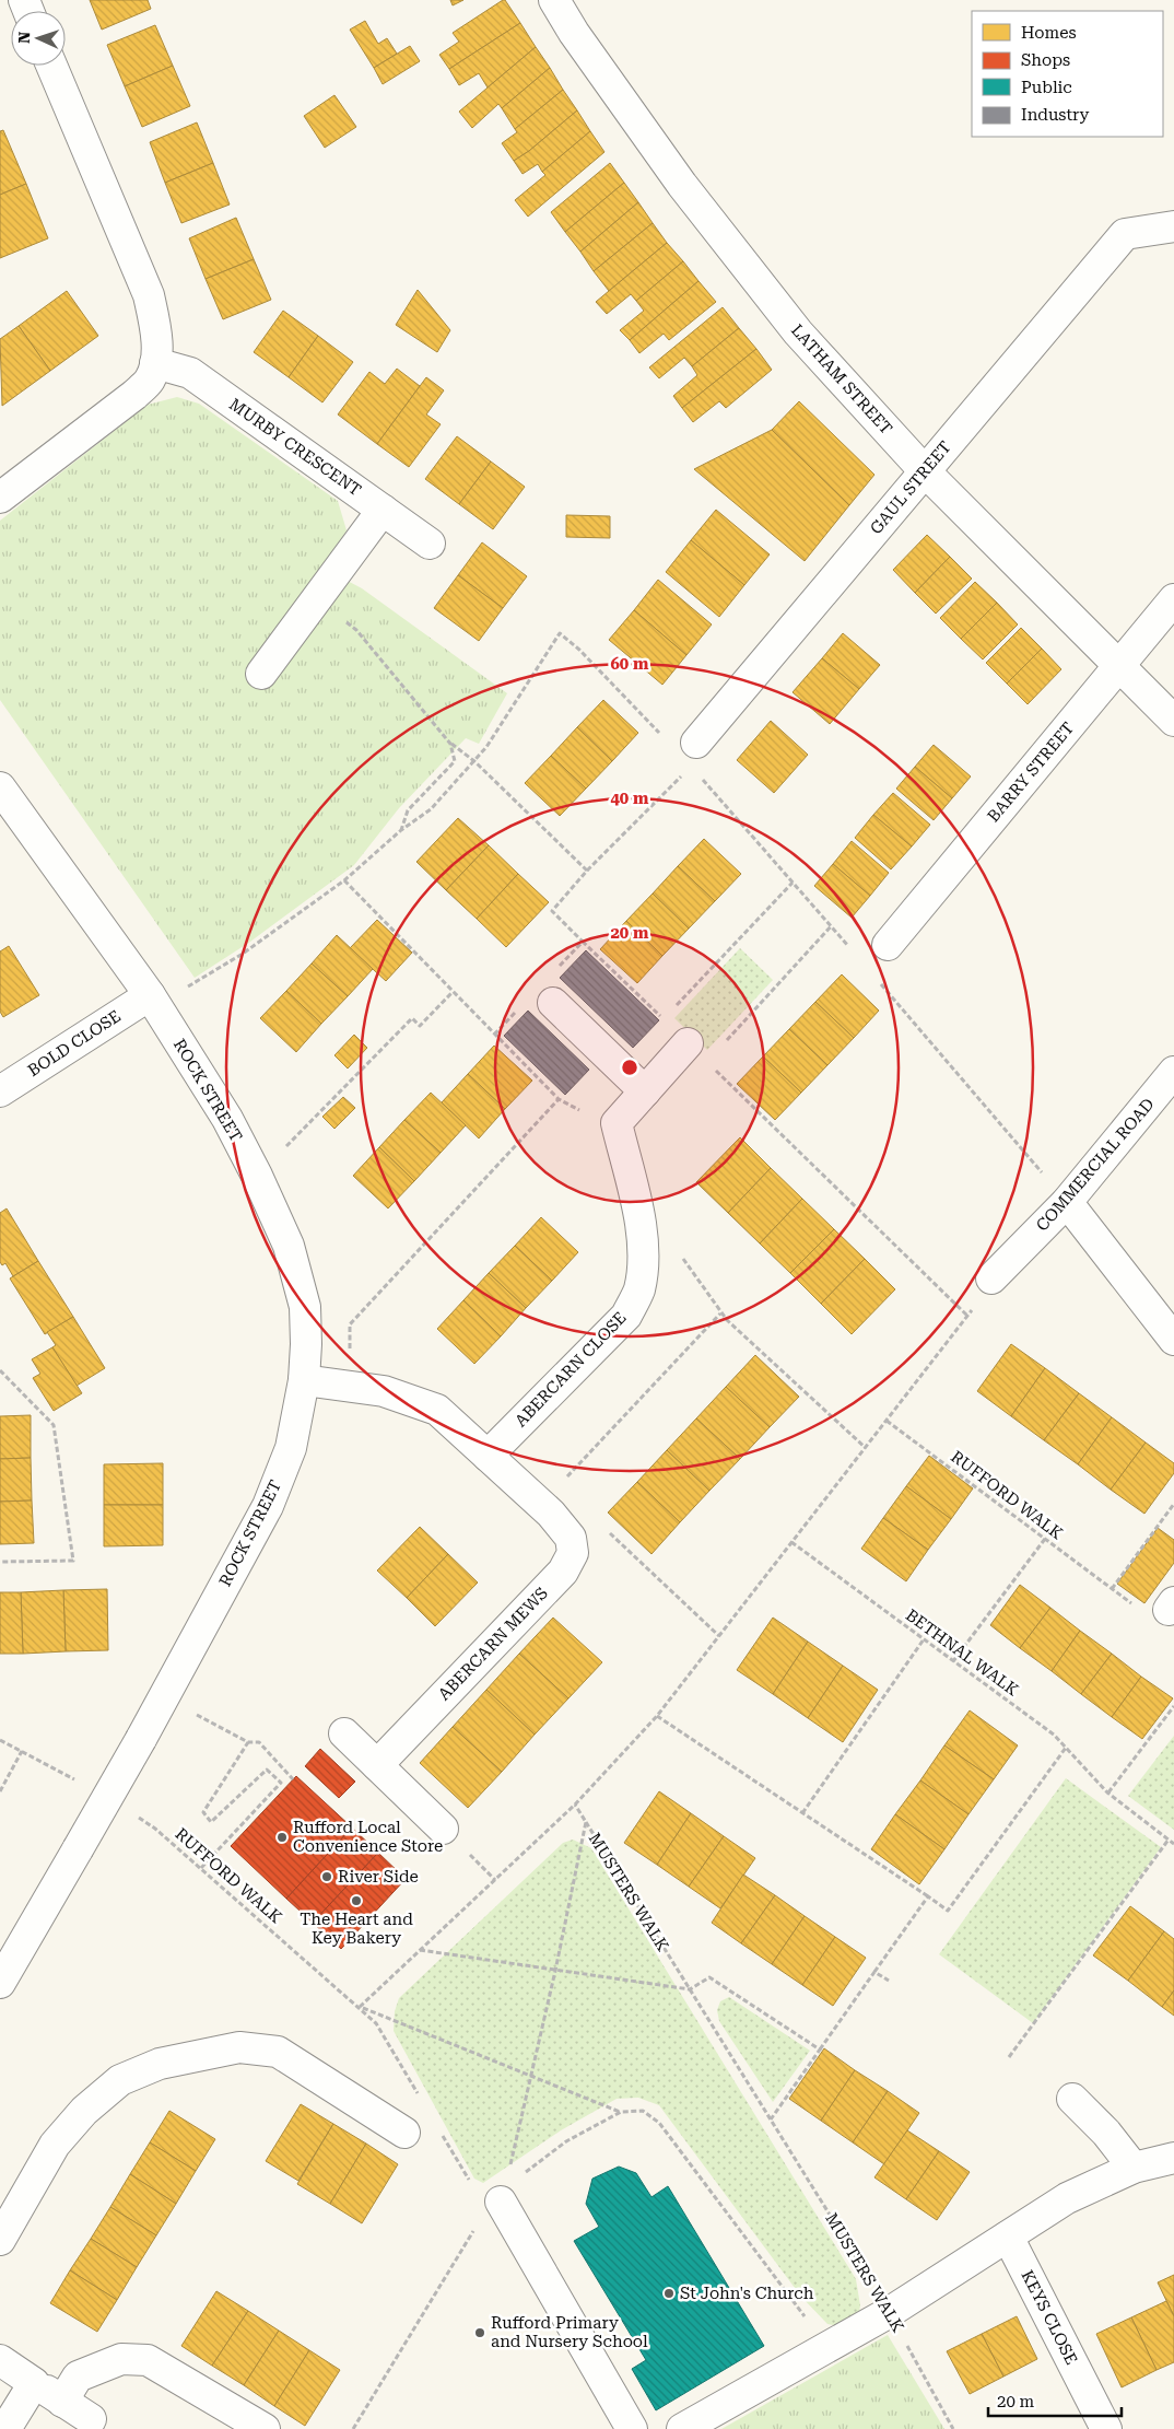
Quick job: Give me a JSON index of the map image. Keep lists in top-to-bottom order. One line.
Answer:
{"streets":{"street":["LATHAM STREET","MURBY CRESCENT","GAUL STREET","BARRY STREET","BOLD CLOSE","ROCK STREET","COMMERCIAL ROAD","ABERCARN CLOSE","ABERCARN MEWS","KEYS CLOSE"],"path":["RUFFORD WALK","BETHNAL WALK","MUSTERS WALK"]},"crossings":[["LATHAM STREET","GAUL STREET"],["LATHAM STREET","BARRY STREET"],["BOLD CLOSE","ROCK STREET"]],"places":["Rufford Local Convenience Store","River Side","The Heart and Key Bakery","St John's Church","Rufford Primary and Nursery School"],"legend":["Homes","Shops","Public","Industry"],"scale_bar":"20 m","north":"left","rings":["60 m","40 m","20 m"]}
